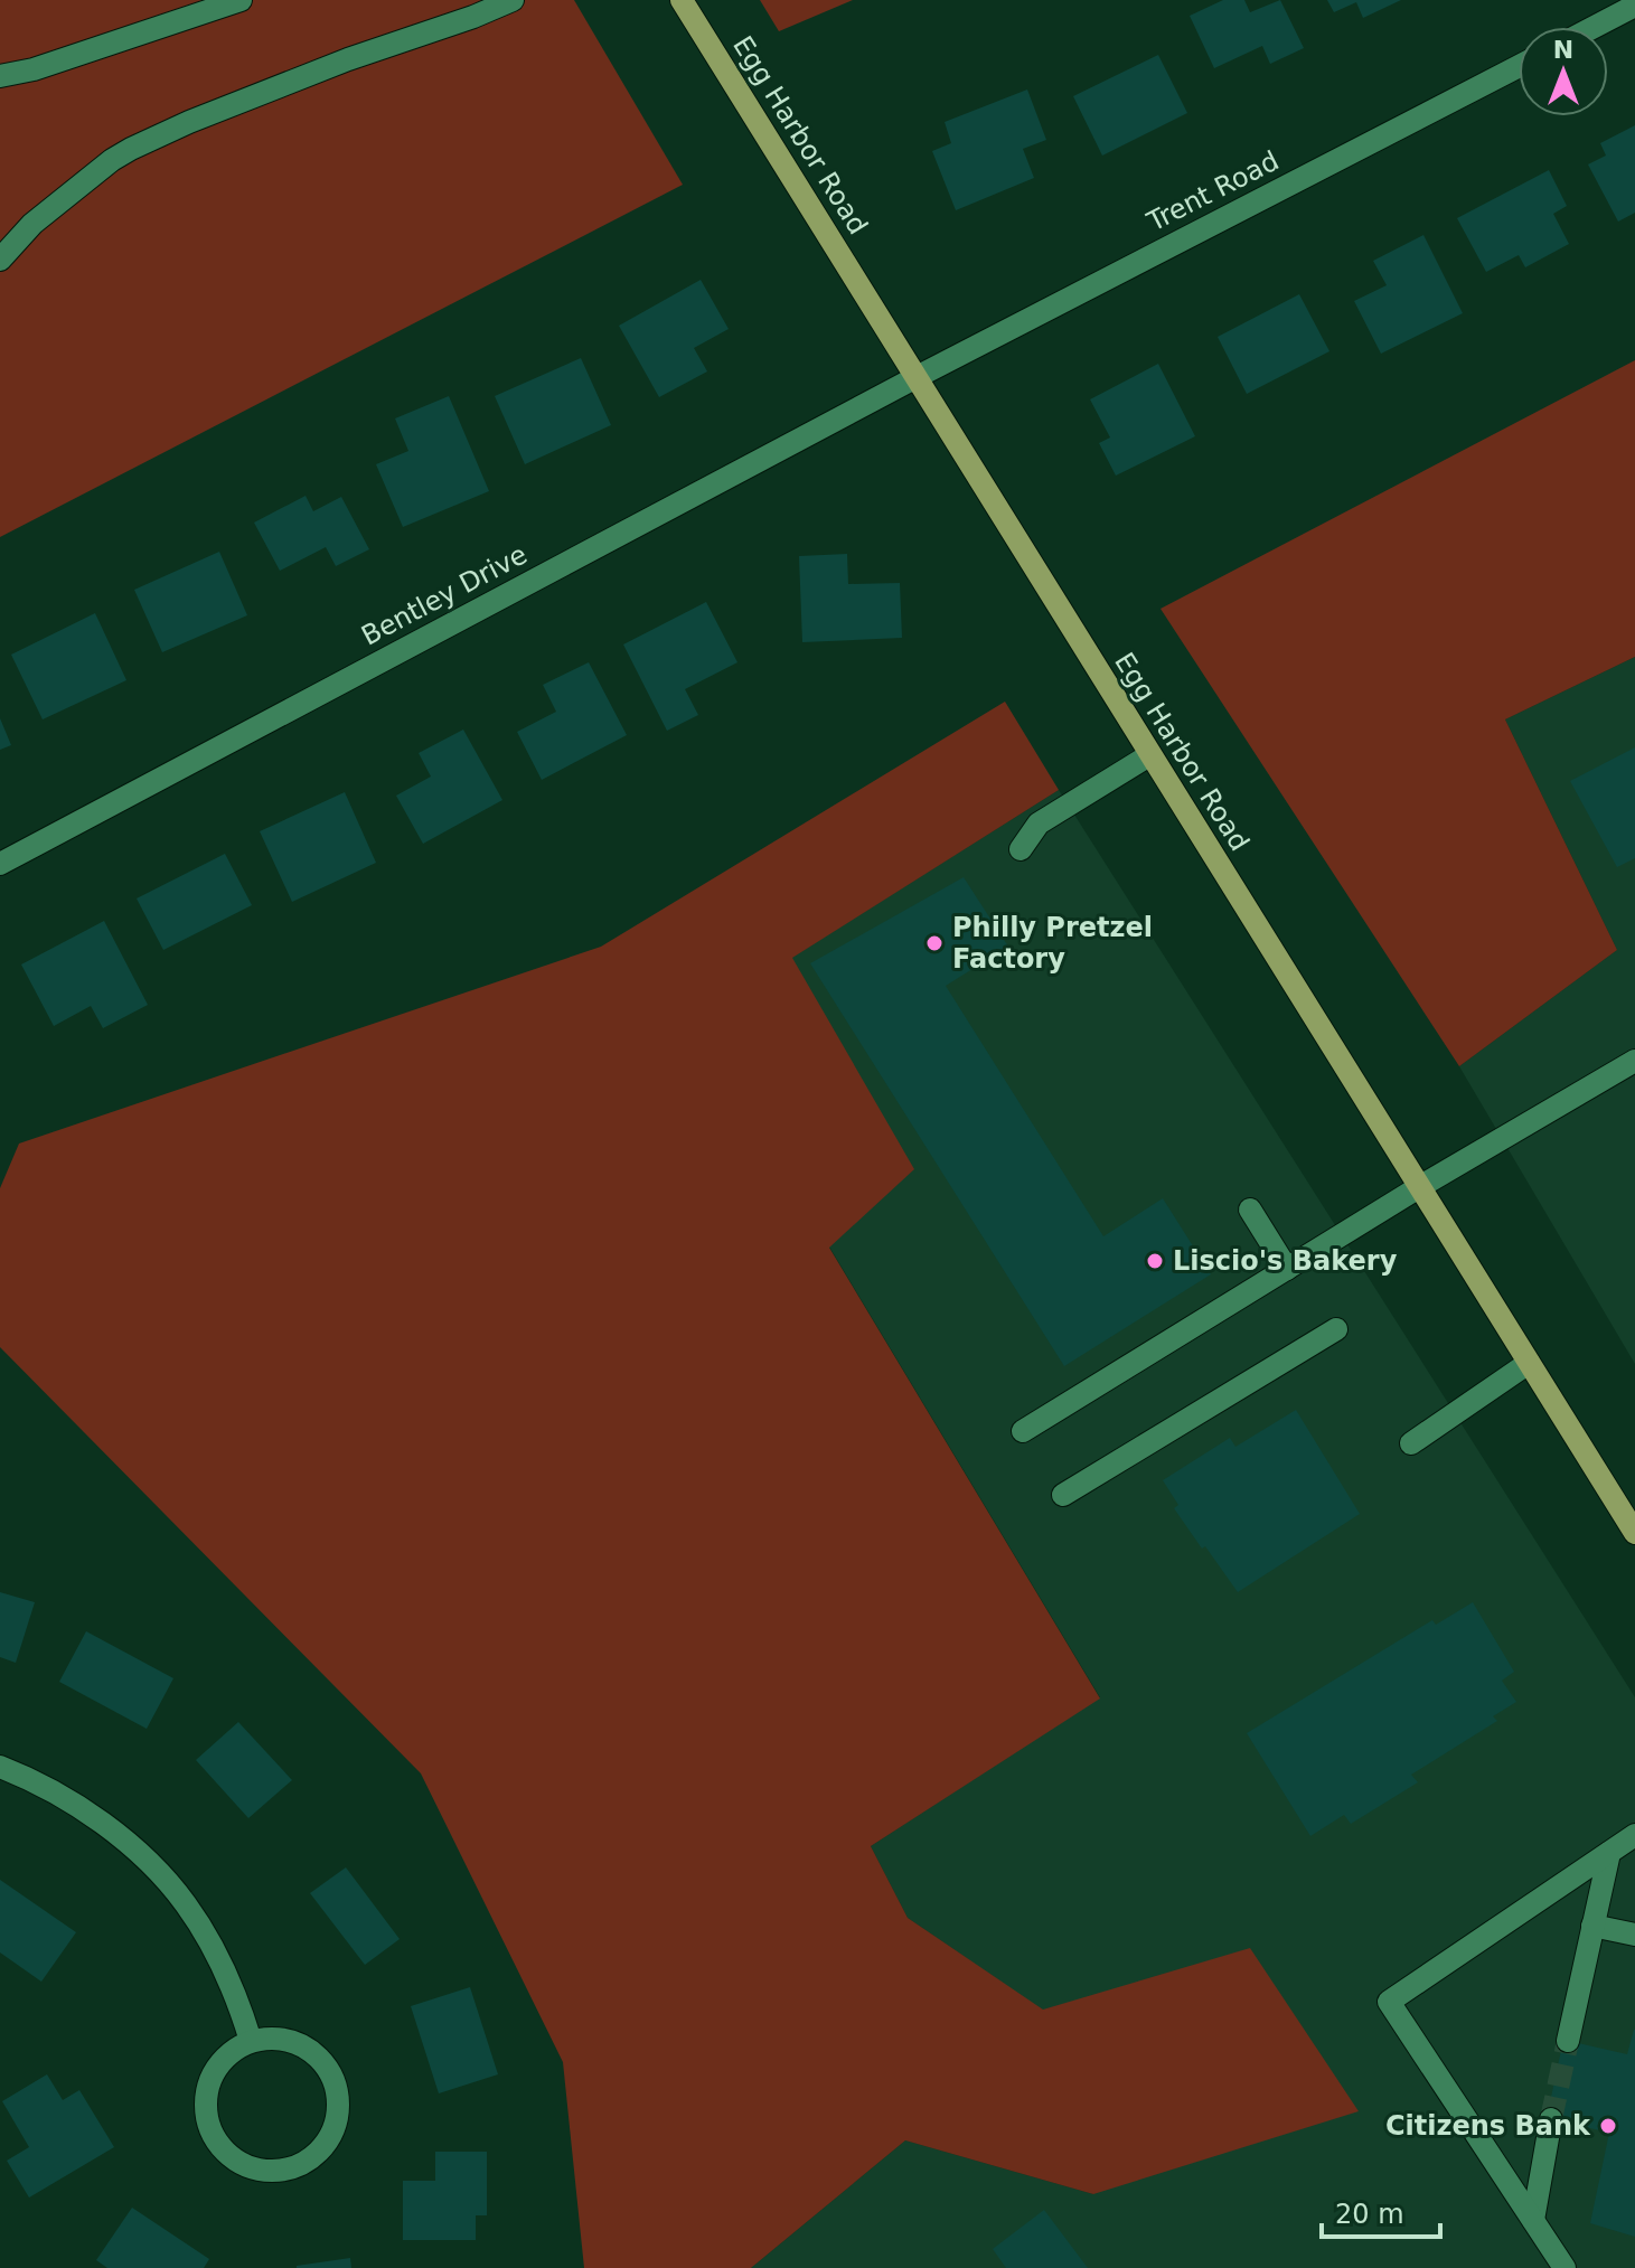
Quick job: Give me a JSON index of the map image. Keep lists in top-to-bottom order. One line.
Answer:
{"streets":{"main road":["Egg Harbor Road"],"street":["Trent Road","Bentley Drive"]},"crossings":[["Egg Harbor Road","Trent Road"],["Egg Harbor Road","Bentley Drive"],["Trent Road","Bentley Drive"]],"places":["Philly Pretzel Factory","Liscio's Bakery","Citizens Bank"],"scale_bar":"20 m","north":"top"}
